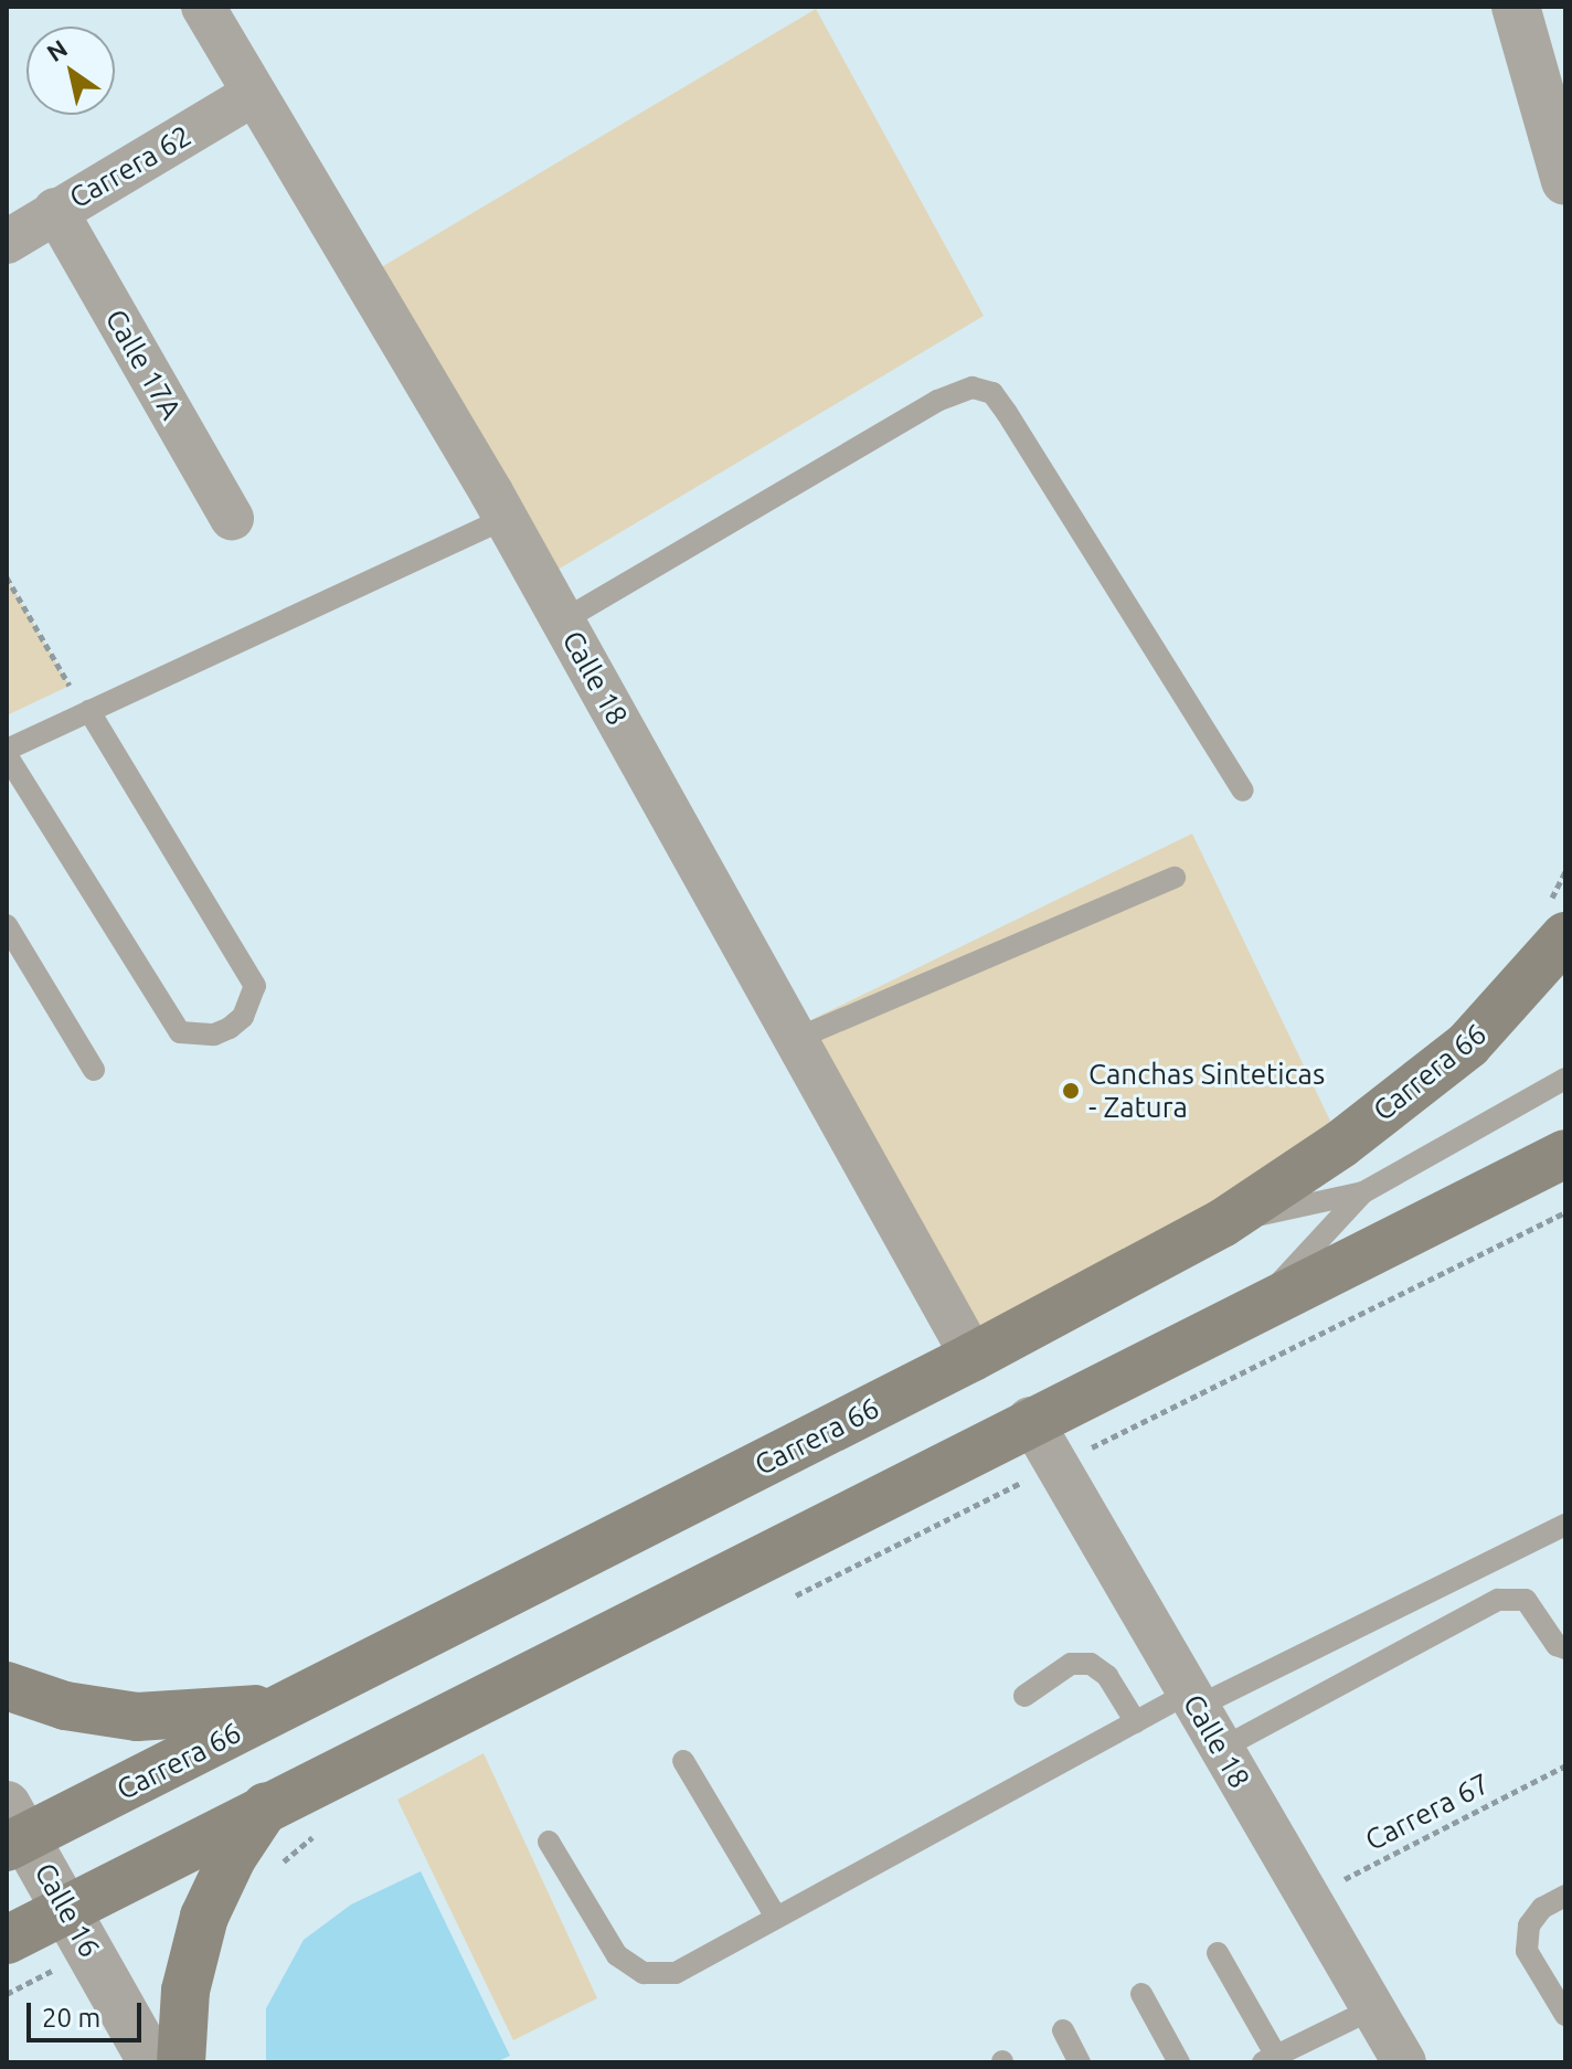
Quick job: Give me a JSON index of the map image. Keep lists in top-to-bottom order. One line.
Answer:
{"streets":{"main road":["Carrera 66"],"street":["Carrera 62","Calle 17A","Calle 18","Calle 16"],"path":["Carrera 67"]},"crossings":[["Carrera 62","Calle 17A"],["Carrera 62","Calle 18"],["Calle 18","Carrera 66"],["Calle 18","Carrera 67"],["Carrera 66","Calle 16"]],"places":["Canchas Sinteticas - Zatura"],"scale_bar":"20 m","north":"top left"}
